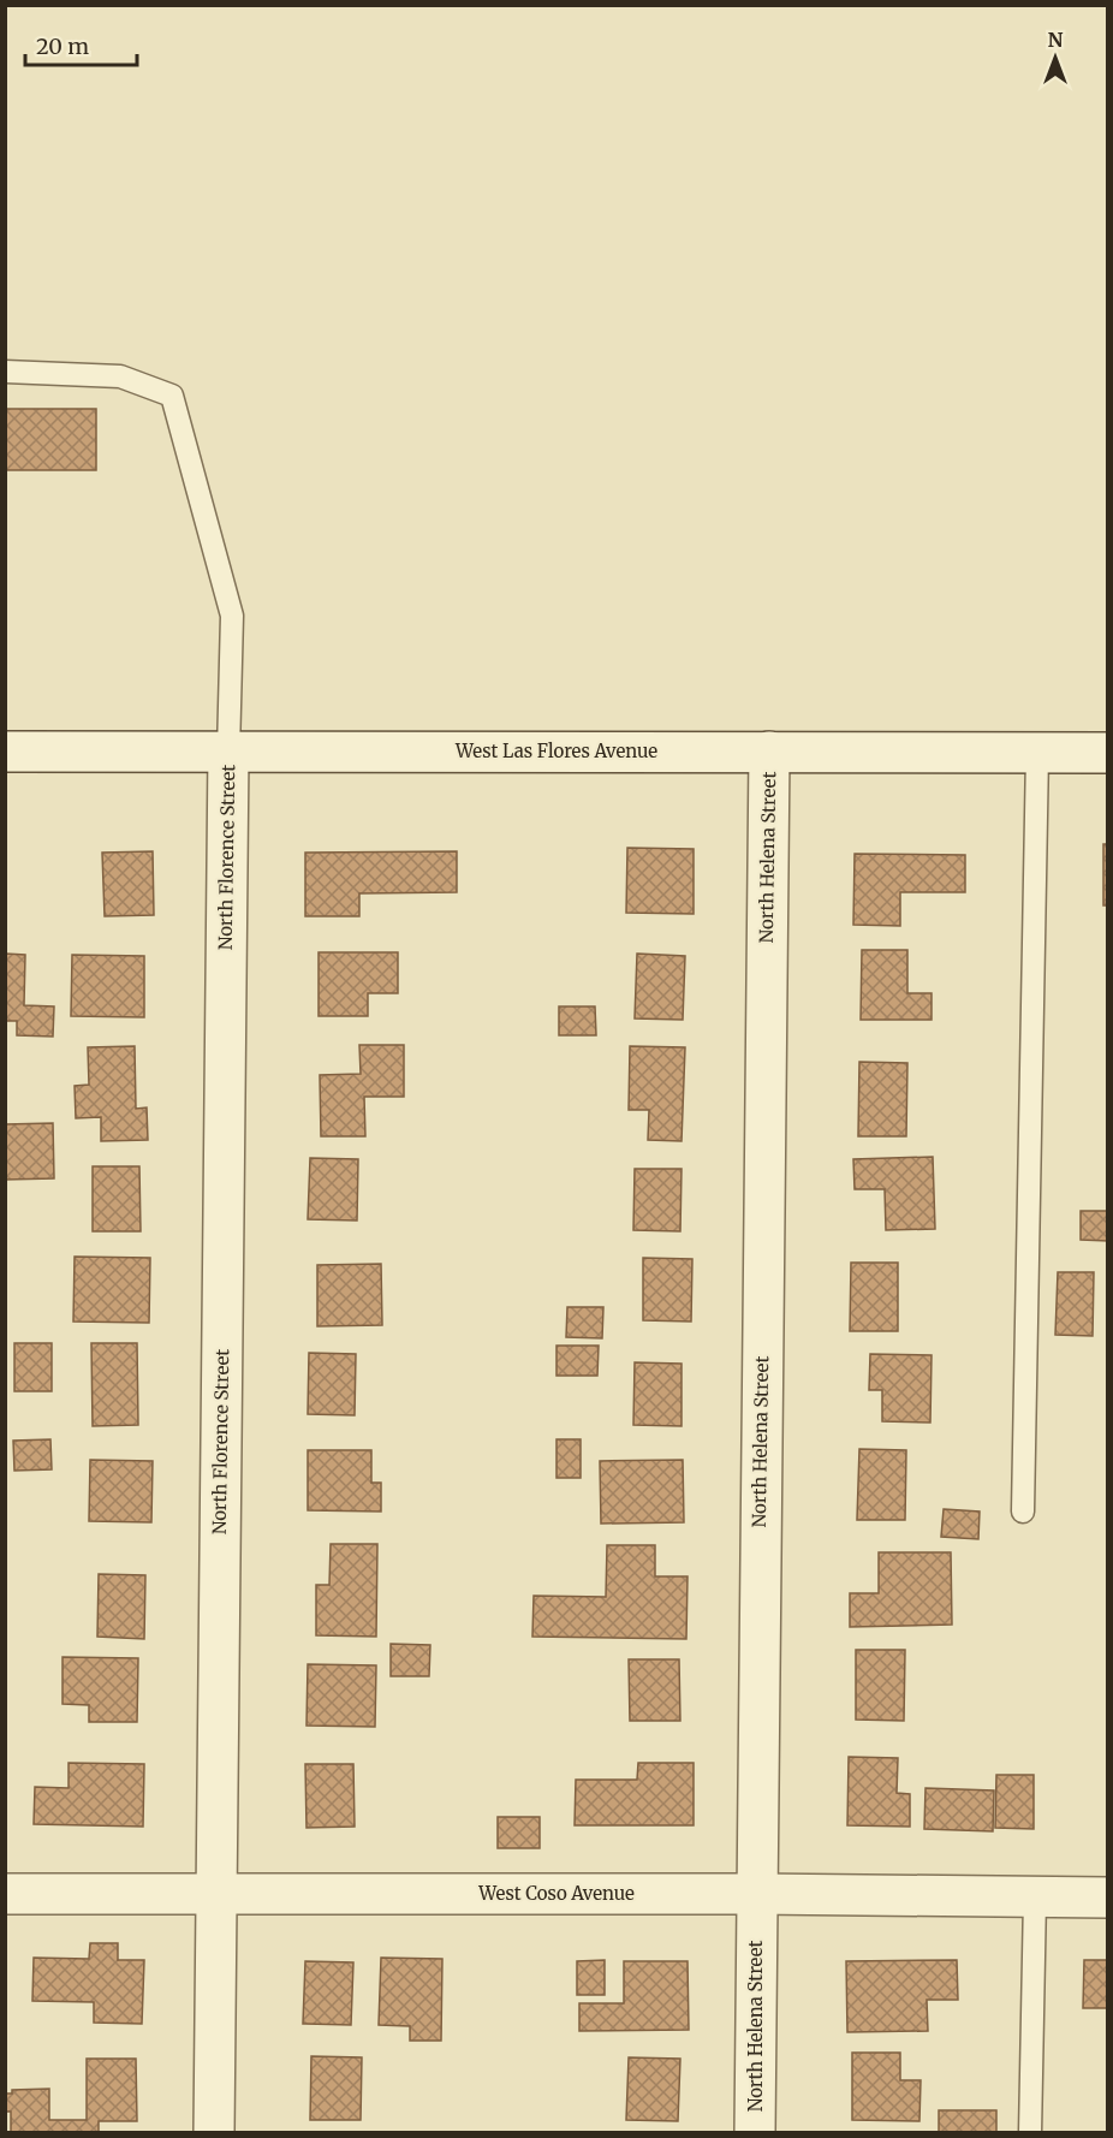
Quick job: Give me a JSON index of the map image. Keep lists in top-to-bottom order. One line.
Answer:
{"streets":{"street":["West Las Flores Avenue","North Florence Street","North Helena Street","West Coso Avenue"]},"crossings":[["West Las Flores Avenue","North Florence Street"],["West Las Flores Avenue","North Helena Street"],["North Florence Street","West Coso Avenue"],["North Helena Street","West Coso Avenue"]],"scale_bar":"20 m","north":"top"}
